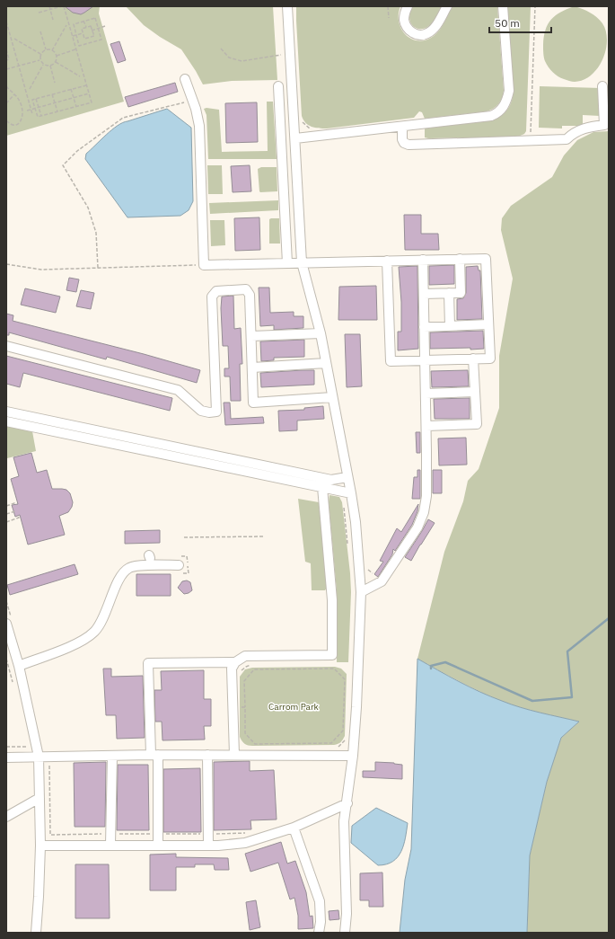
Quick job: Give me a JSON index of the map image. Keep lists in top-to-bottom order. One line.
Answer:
{"parks":["Carrom Park"],"scale_bar":"50 m"}
